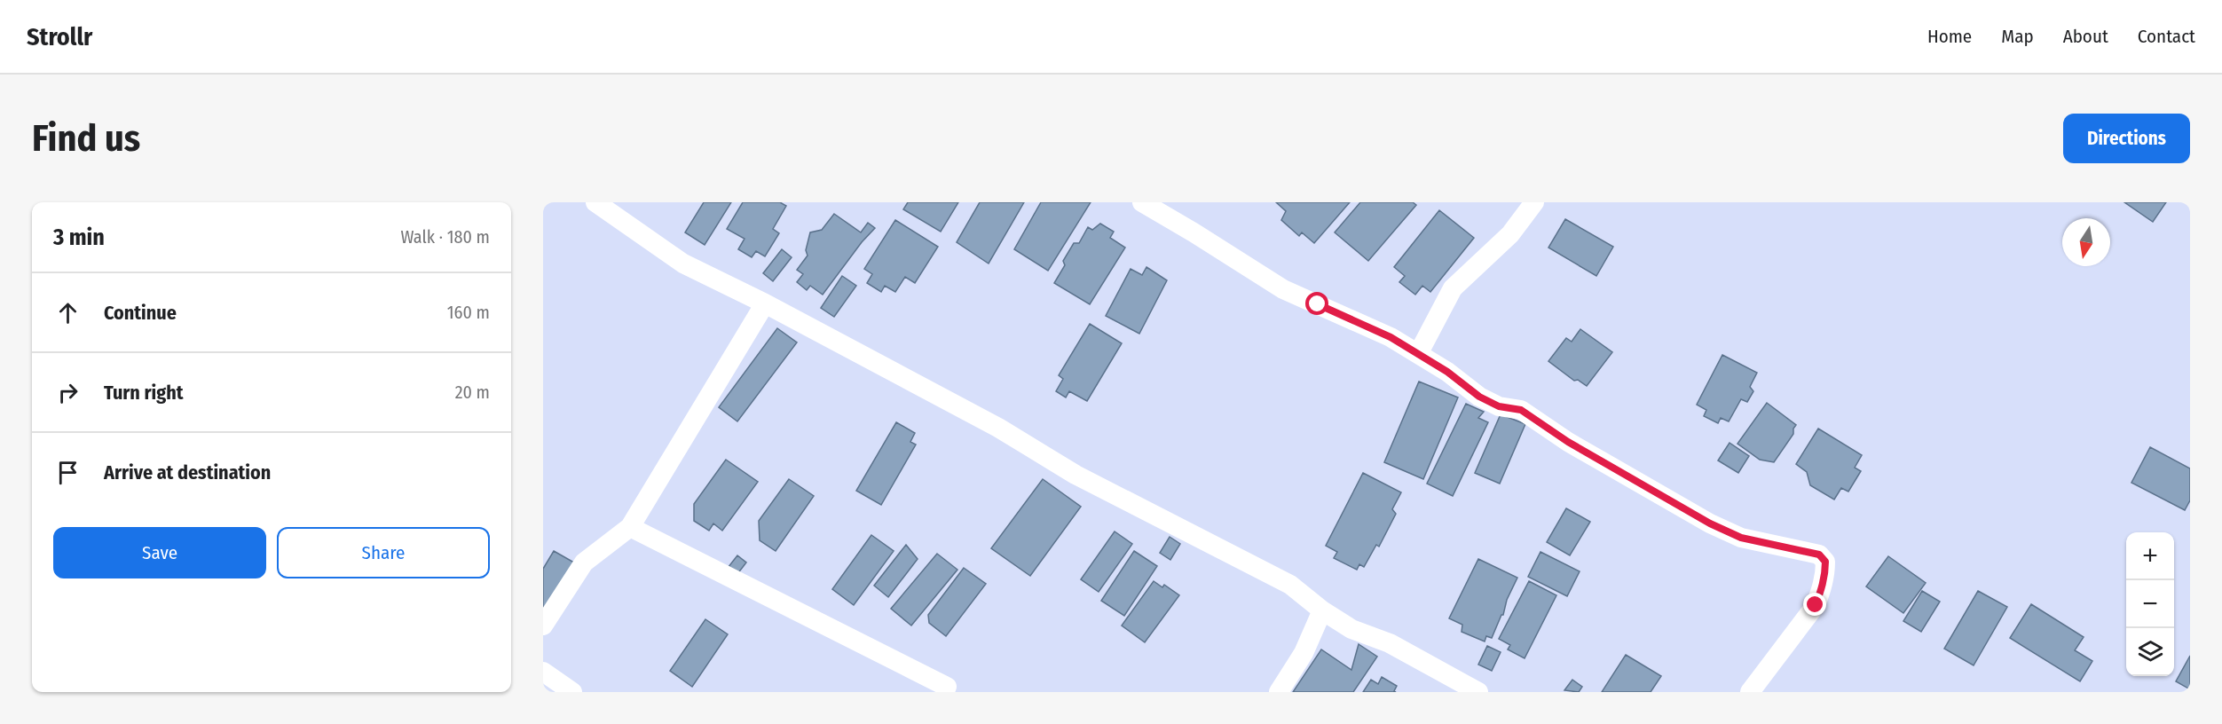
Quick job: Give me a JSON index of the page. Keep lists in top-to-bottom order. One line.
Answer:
{"north":"bottom","page":{"header":"Strollr","nav":["Home","Map","About","Contact"],"buttons":["Directions",["Save","Share"]],"title":"Find us","heading":["3 min","Walk · 180 m"],"list":[["Continue","160 m"],["Turn right","20 m"],"Arrive at destination"],"map_buttons":["+","−"]}}
